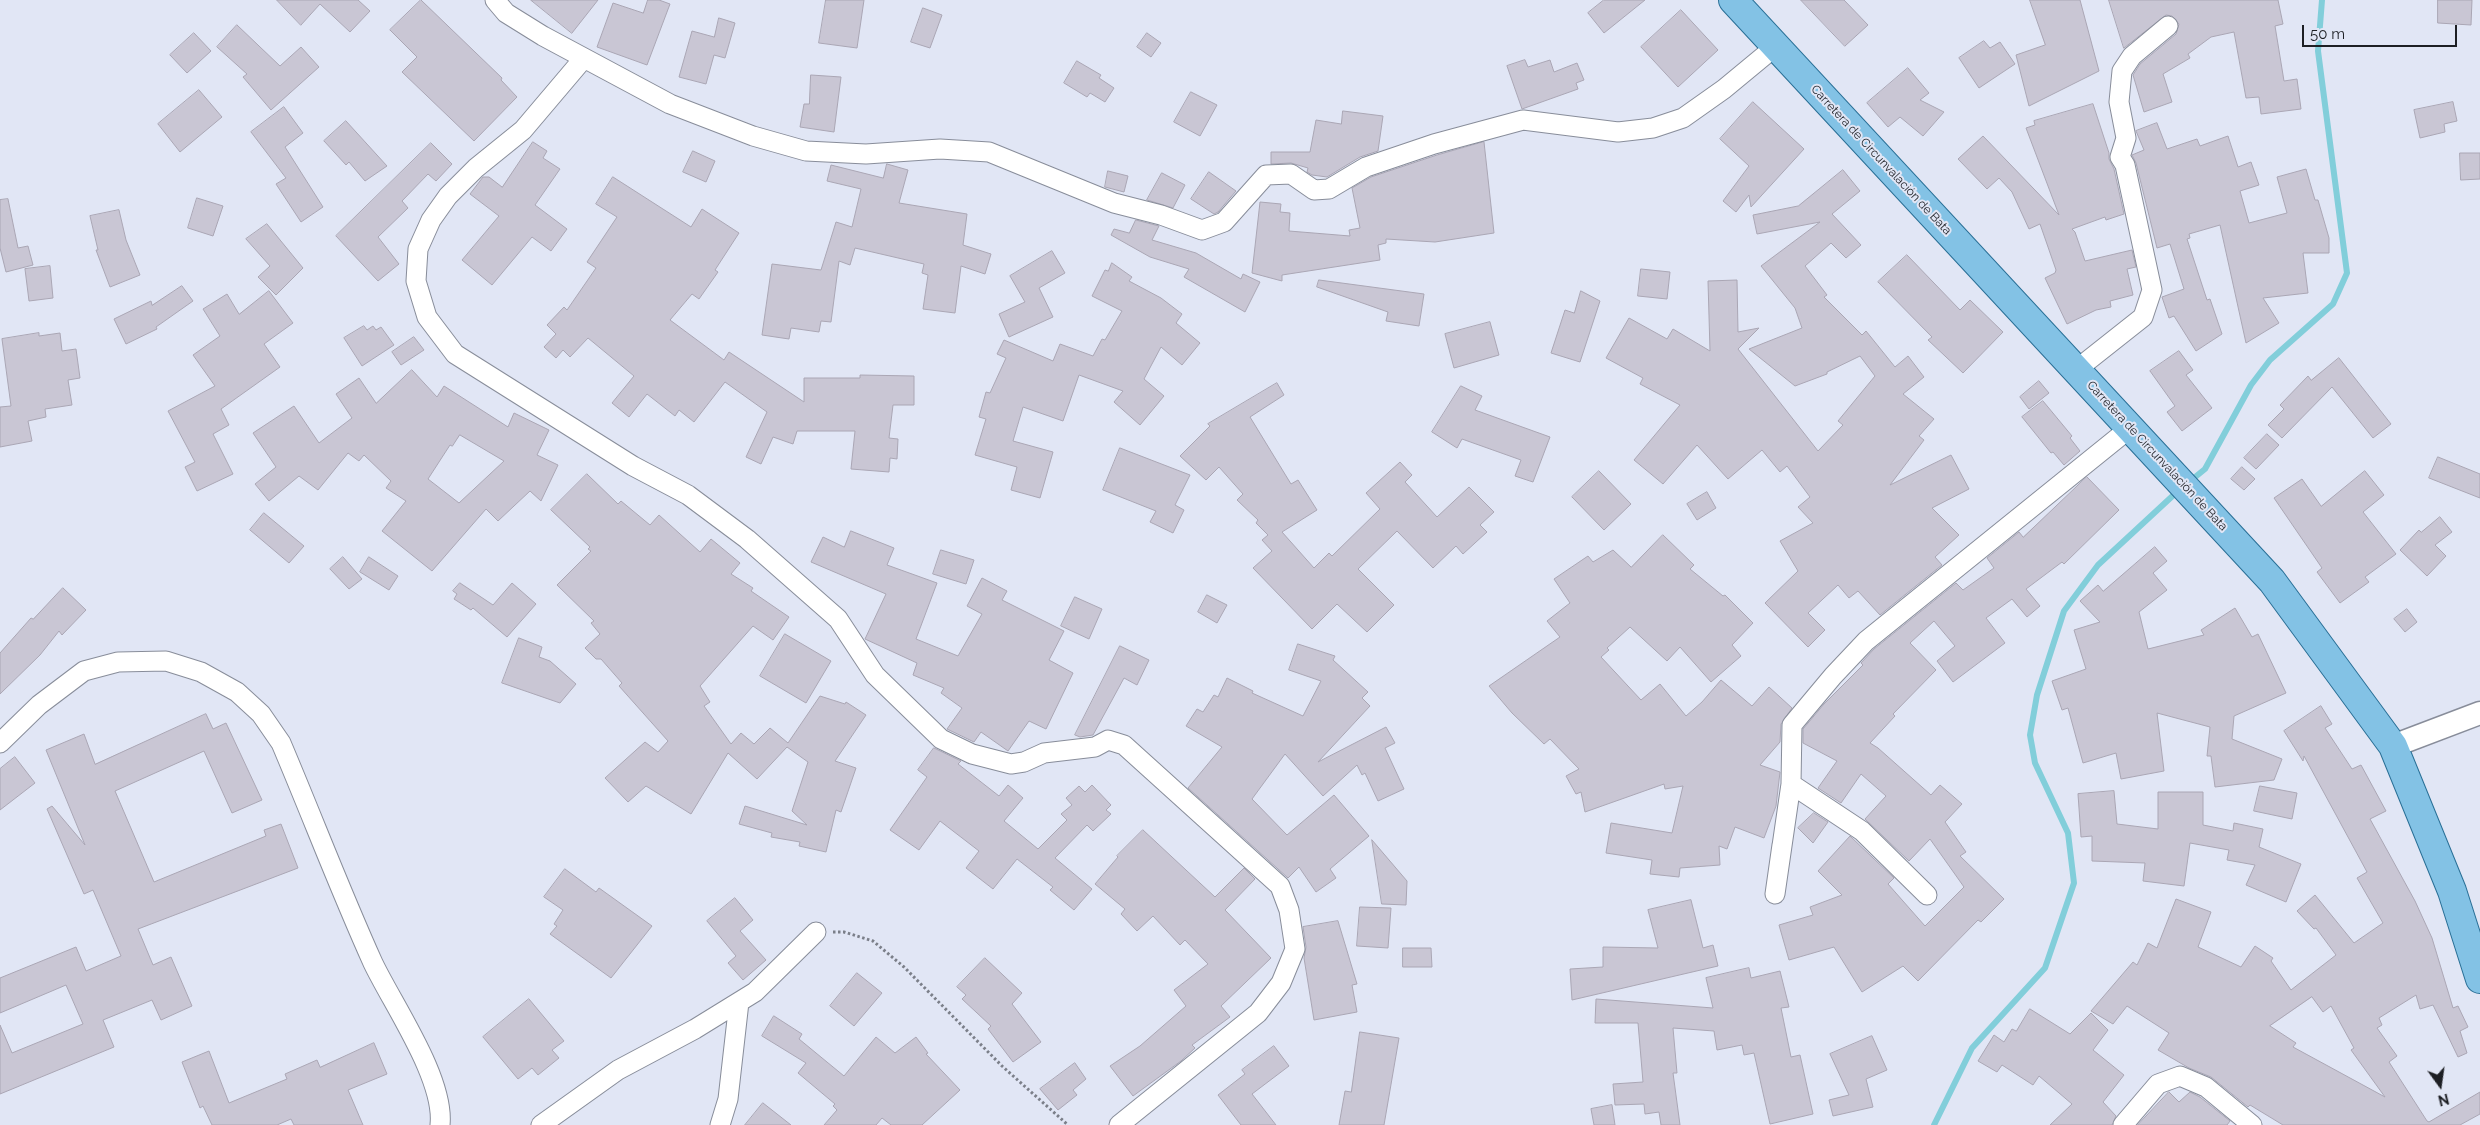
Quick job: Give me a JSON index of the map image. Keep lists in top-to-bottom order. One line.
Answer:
{"streets":{"main road":["Carretera de Circunvalación de Bata"]},"scale_bar":"50 m","north":"bottom"}
